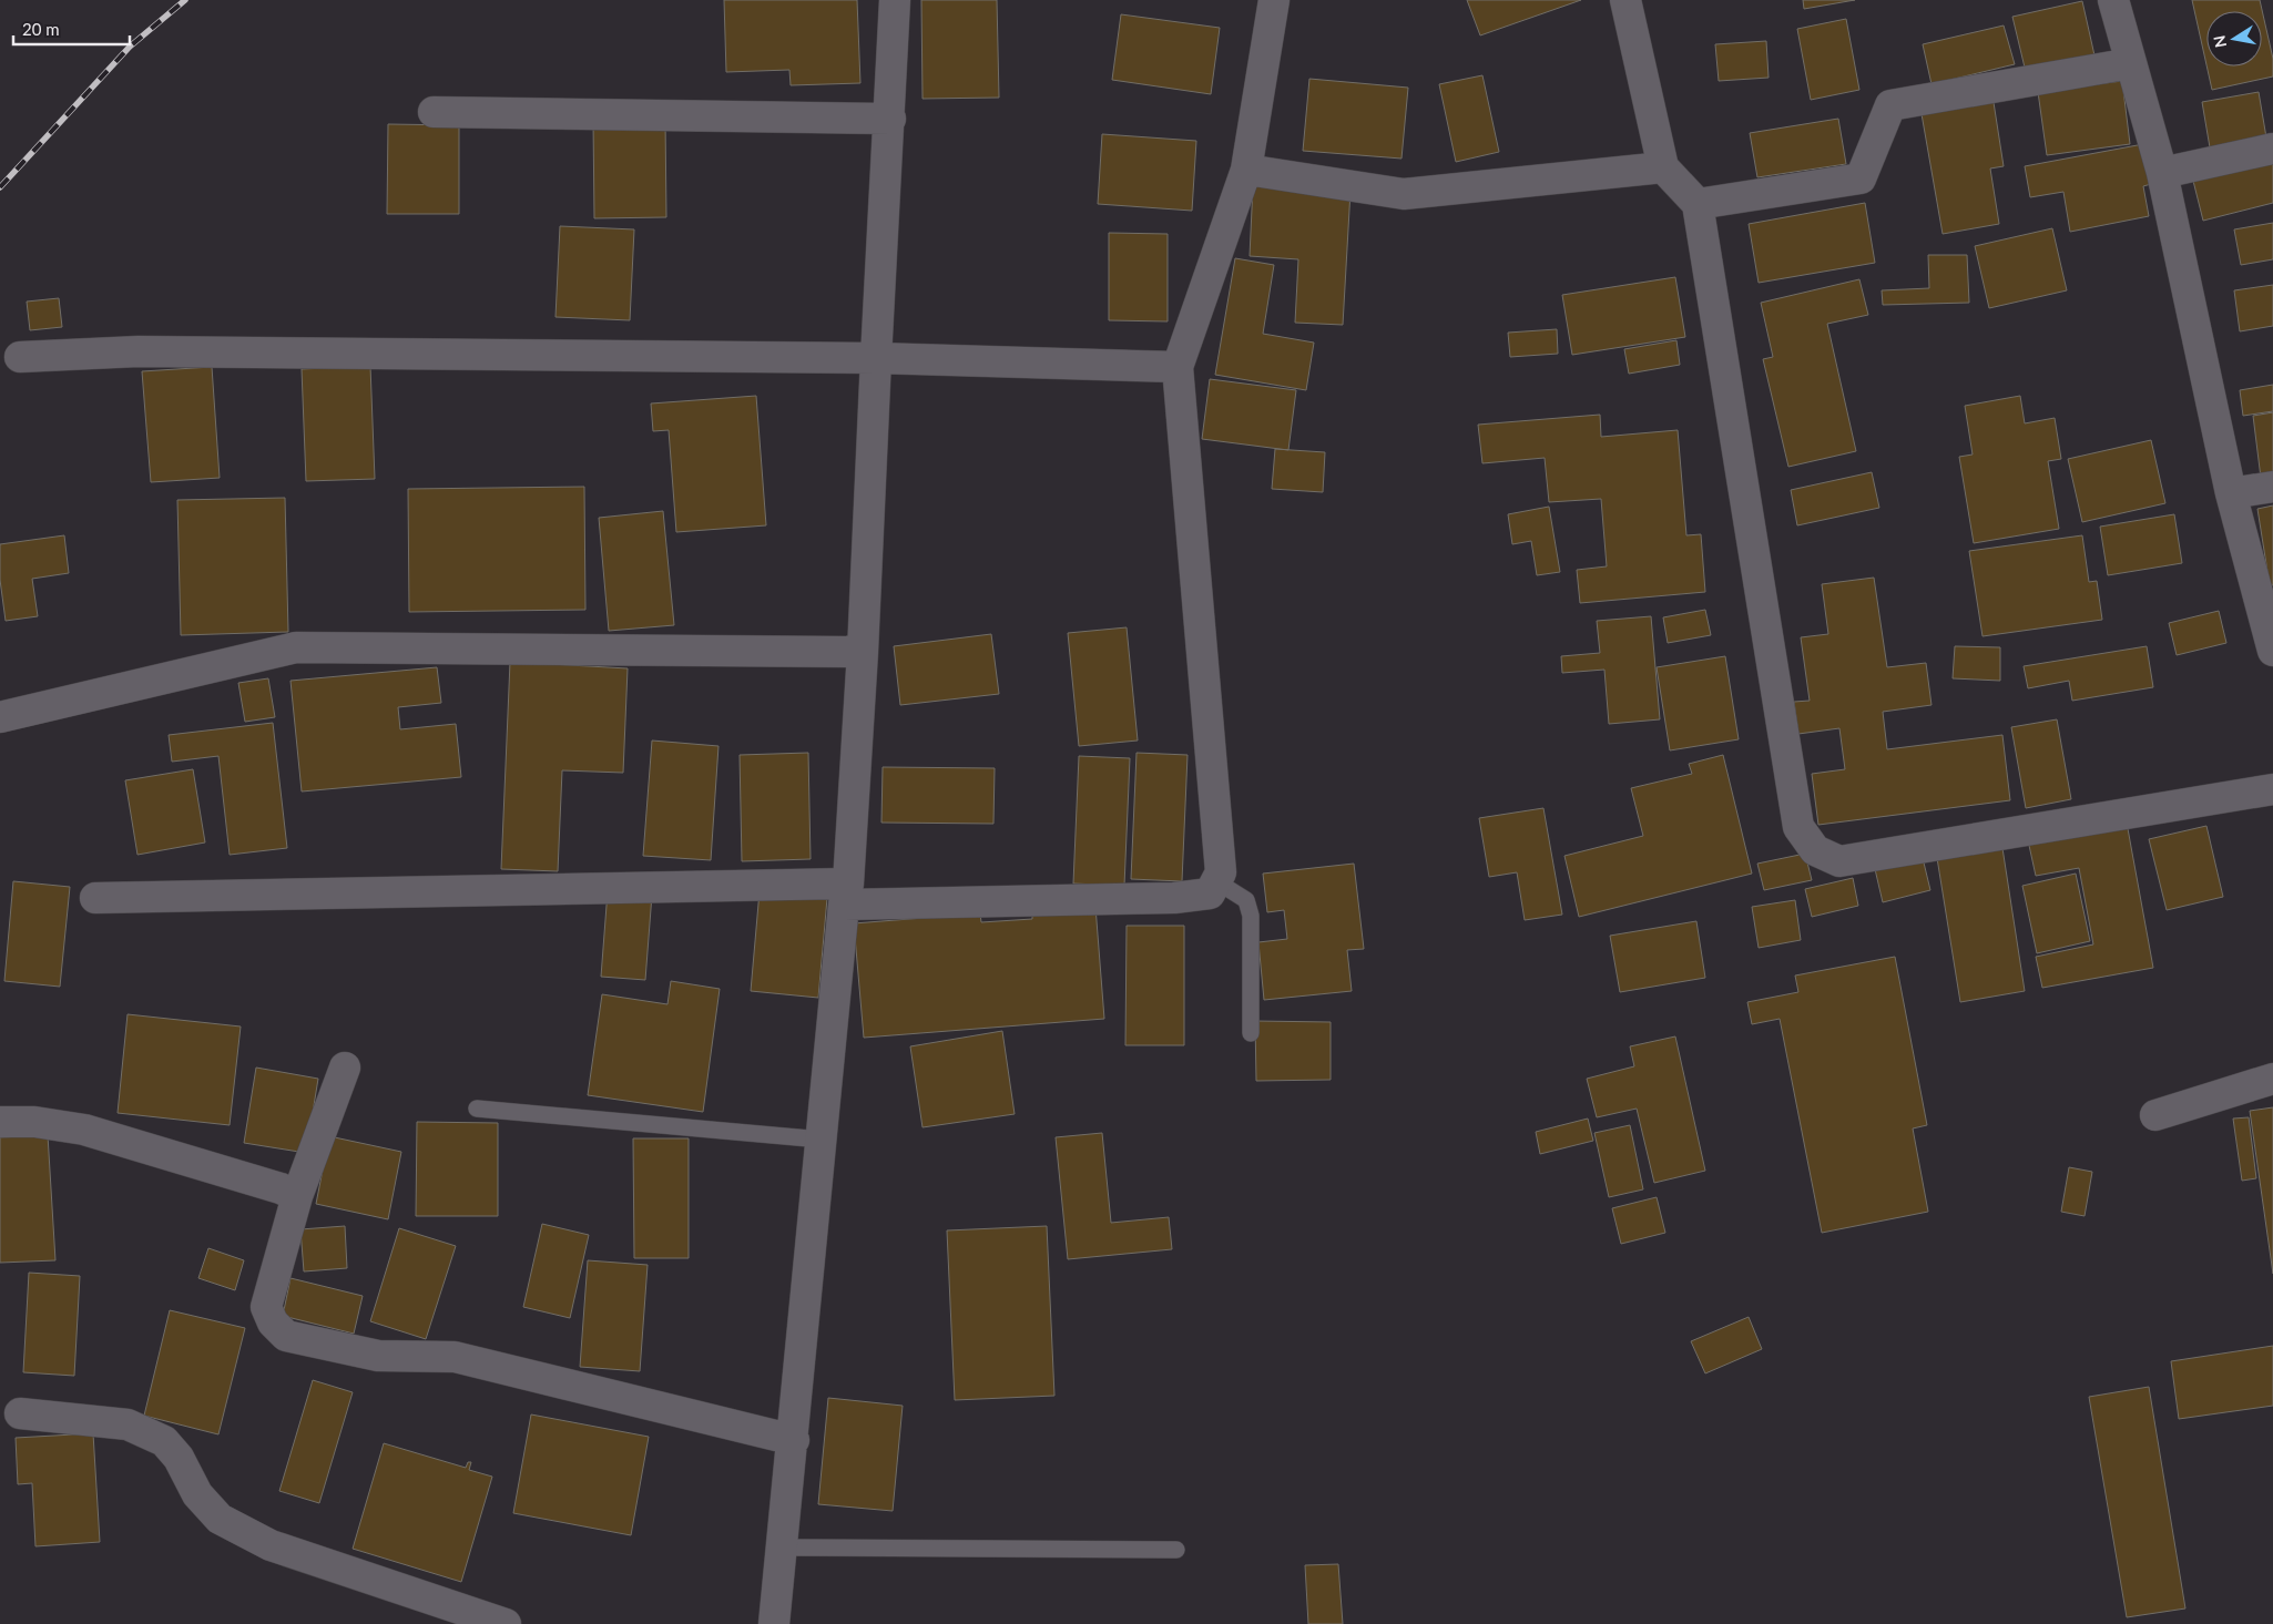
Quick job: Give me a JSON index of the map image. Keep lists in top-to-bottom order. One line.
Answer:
{"scale_bar":"20 m","north":"left"}
